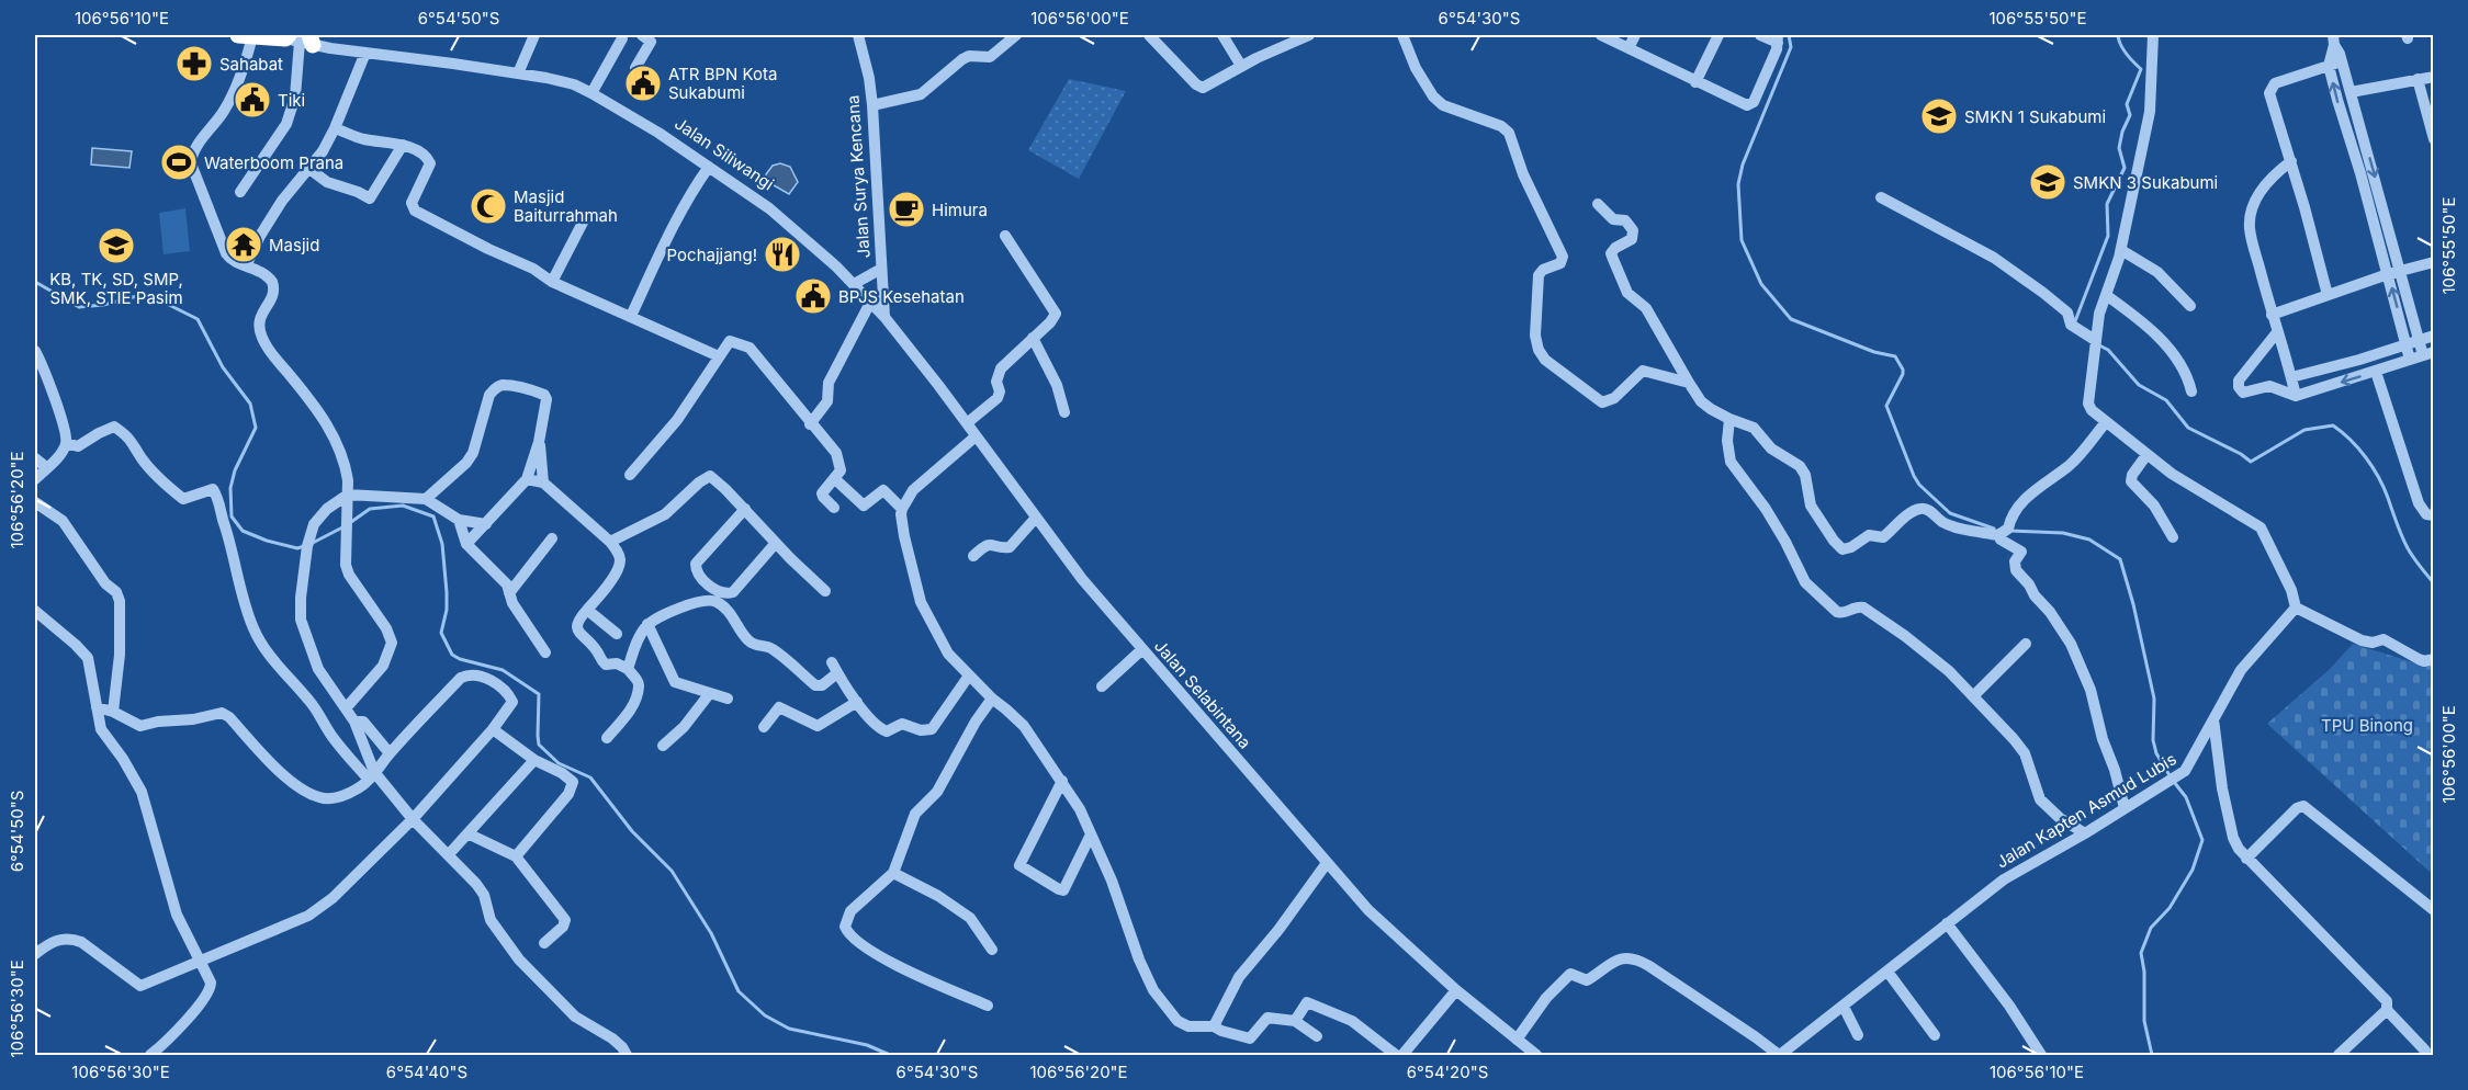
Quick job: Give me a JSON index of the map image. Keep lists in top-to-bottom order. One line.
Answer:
{"streets":{"highway":["Jalan Siliwangi"],"street":["Jalan Surya Kencana","Jalan Selabintana","Jalan Kapten Asmud Lubis"]},"crossings":[["Jalan Siliwangi","Jalan Surya Kencana"],["Jalan Siliwangi","Jalan Selabintana"],["Jalan Surya Kencana","Jalan Selabintana"]],"parks":["TPU Binong"],"places":{"pharmacy":["Sahabat"],"public building":["ATR BPN Kota Sukabumi","Tiki","BPJS Kesehatan"],"school or university":["SMKN 1 Sukabumi","SMKN 3 Sukabumi","KB, TK, SD, SMP, SMK, STIE Pasim"],"sports":["Waterboom Prana"],"mosque":["Masjid Baiturrahmah"],"cafe":["Himura"],"temple":["Masjid"],"restaurant":["Pochajjang!"]},"coordinates":["106°56'10\"E","6°54'50\"S","106°56'00\"E","6°54'30\"S","106°55'50\"E","106°56'20\"E","106°56'30\"E","6°54'40\"S","6°54'20\"S"]}
